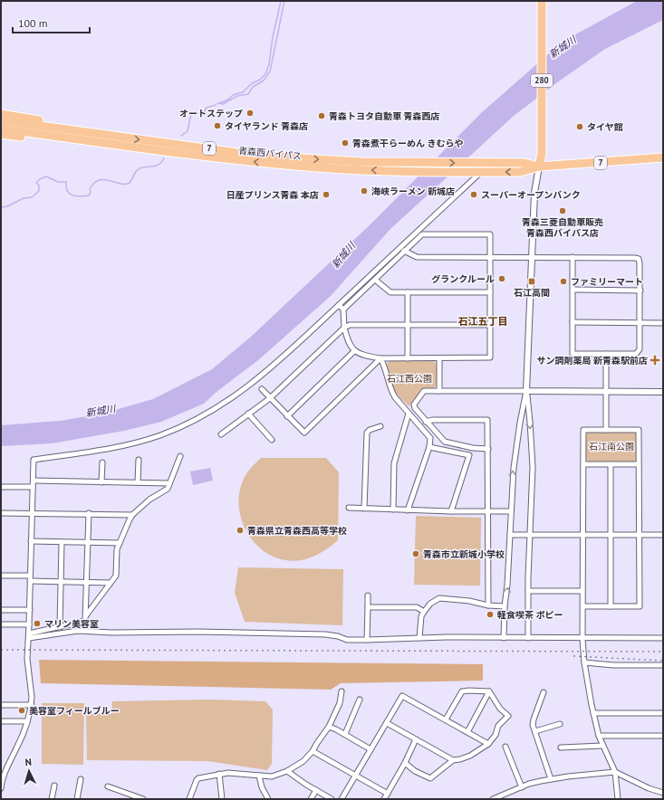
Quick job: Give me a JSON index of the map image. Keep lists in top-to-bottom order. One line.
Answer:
{"streets":{"highway":["280","7","青森西バイパス"]},"crossings":[["280","青森西バイパス"]],"districts":["石江五丁目"],"water":["新城川"],"parks":["石江西公園","石江南公園"],"places":{"other":["オートステップ","青森トヨタ自動車 青森西店","タイヤランド 青森店","タイヤ館","青森煮干らーめん きむらや","海峡ラーメン 新城店","日産プリンス青森 本店","スーパーオープンバンク","青森三菱自動車販売 青森西バイパス店","グランクルール","ファミリーマート","青森県立青森西高等学校","青森市立新城小学校","軽食喫茶 ポピー","マリン美容室","美容室フィールブルー"],"transit":["石江高間"],"health":["サン調剤薬局 新青森駅前店"]},"scale_bar":"100 m","north":"top"}
